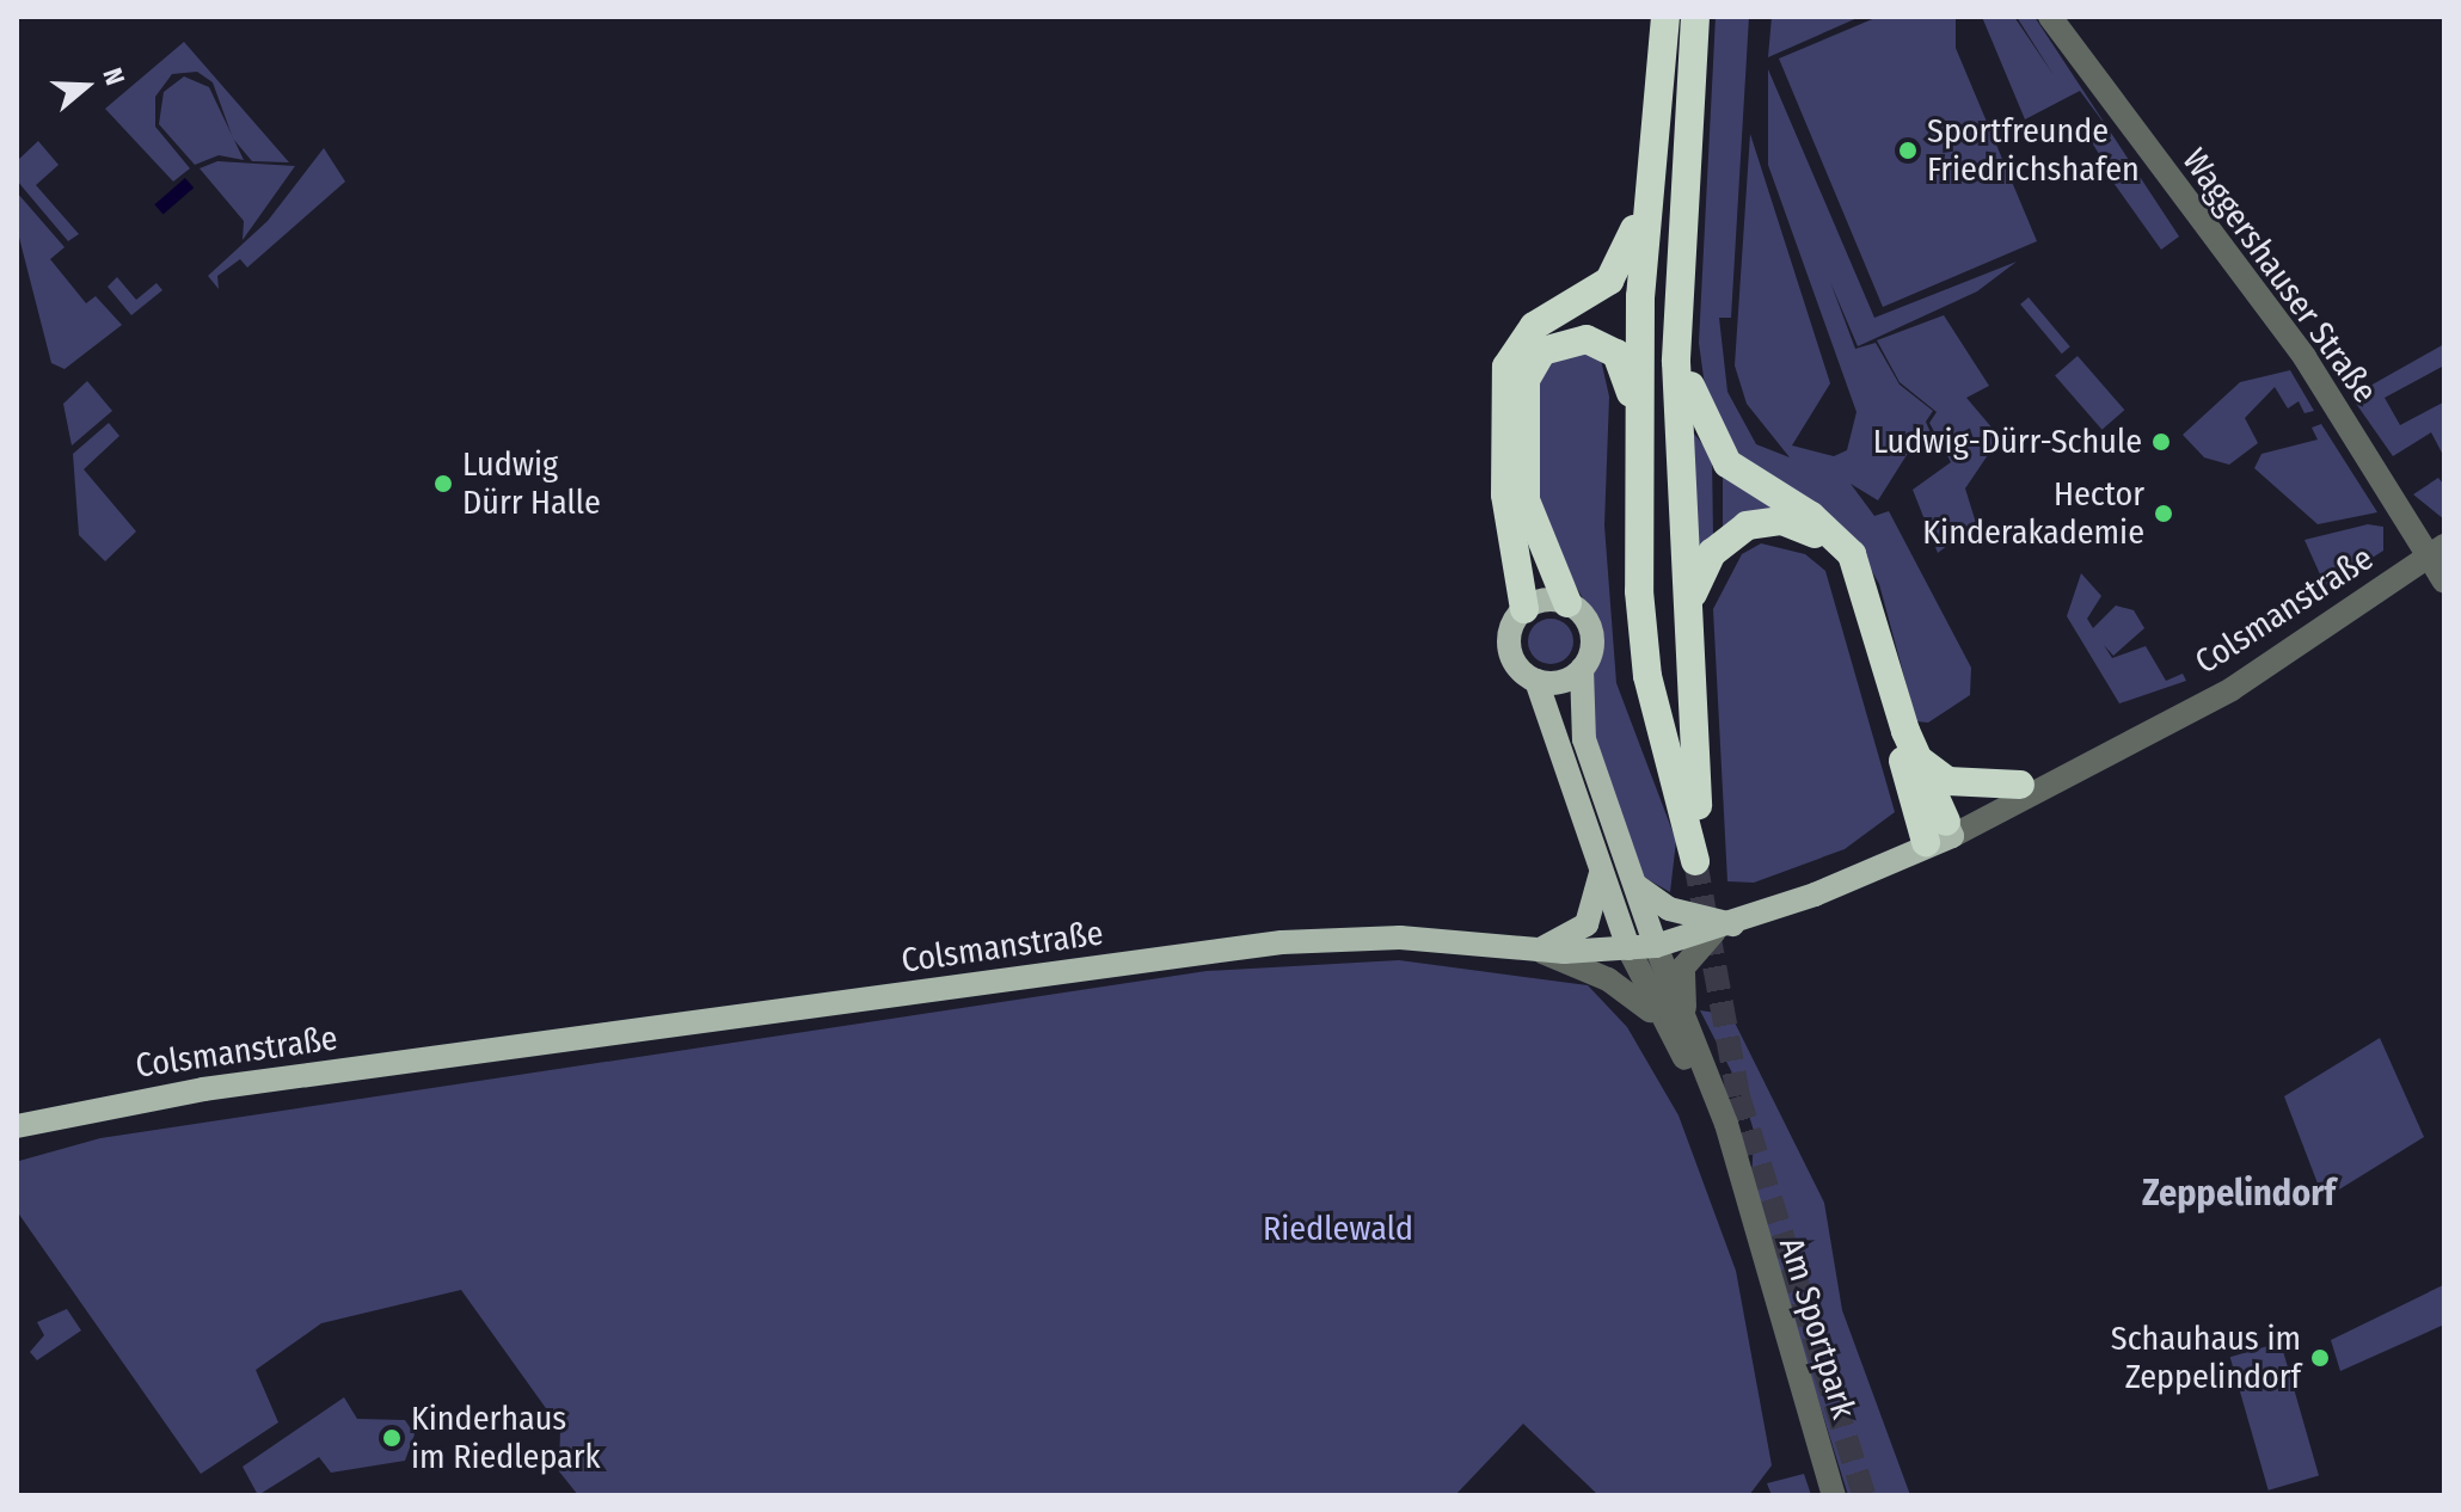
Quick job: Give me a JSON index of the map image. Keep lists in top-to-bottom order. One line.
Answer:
{"streets":{"main road":["Colsmanstraße"],"street":["Waggershauser Straße","Am Sportpark"]},"crossings":[["Waggershauser Straße","Colsmanstraße"],["Colsmanstraße","Am Sportpark"]],"districts":["Zeppelindorf"],"parks":["Riedlewald"],"places":["Sportfreunde Friedrichshafen","Ludwig-Dürr-Schule","Ludwig Dürr Halle","Hector Kinderakademie","Schauhaus im Zeppelindorf","Kinderhaus im Riedlepark"],"north":"right"}
